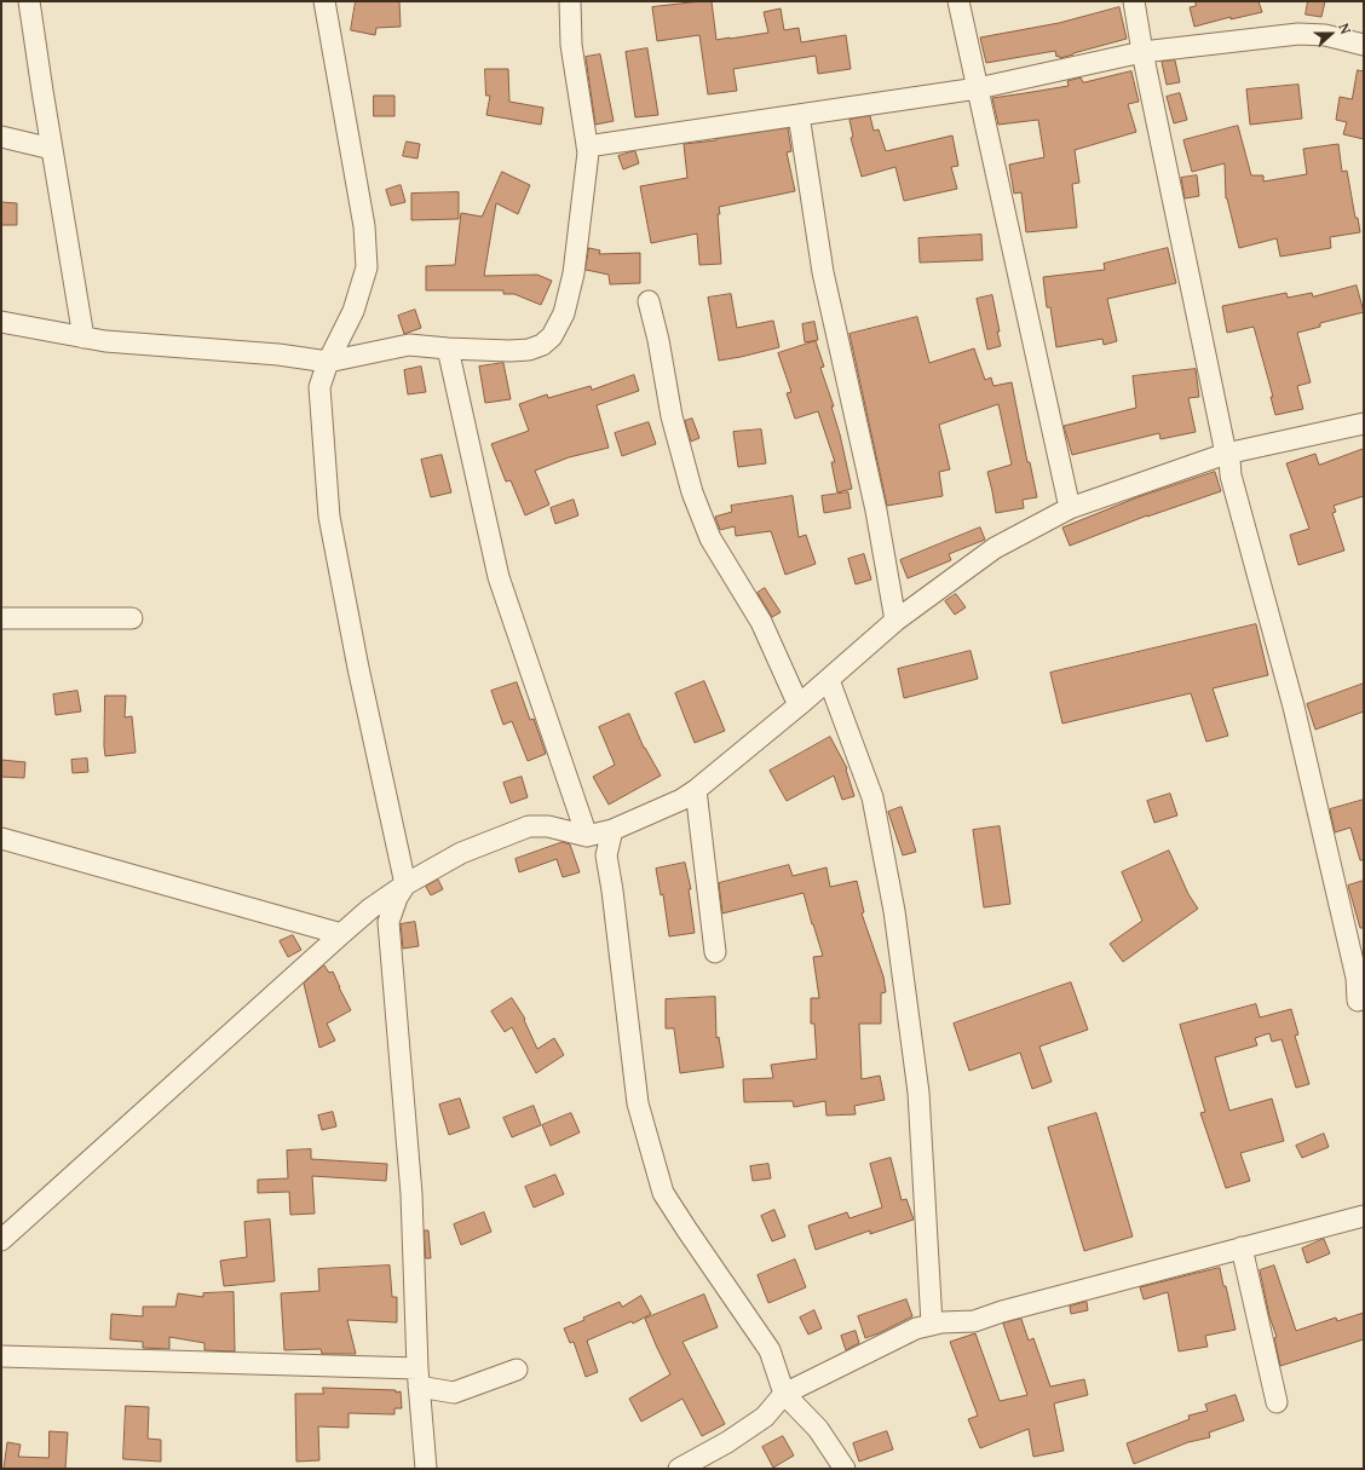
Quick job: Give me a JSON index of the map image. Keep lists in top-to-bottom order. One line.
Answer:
{"north":"right"}
